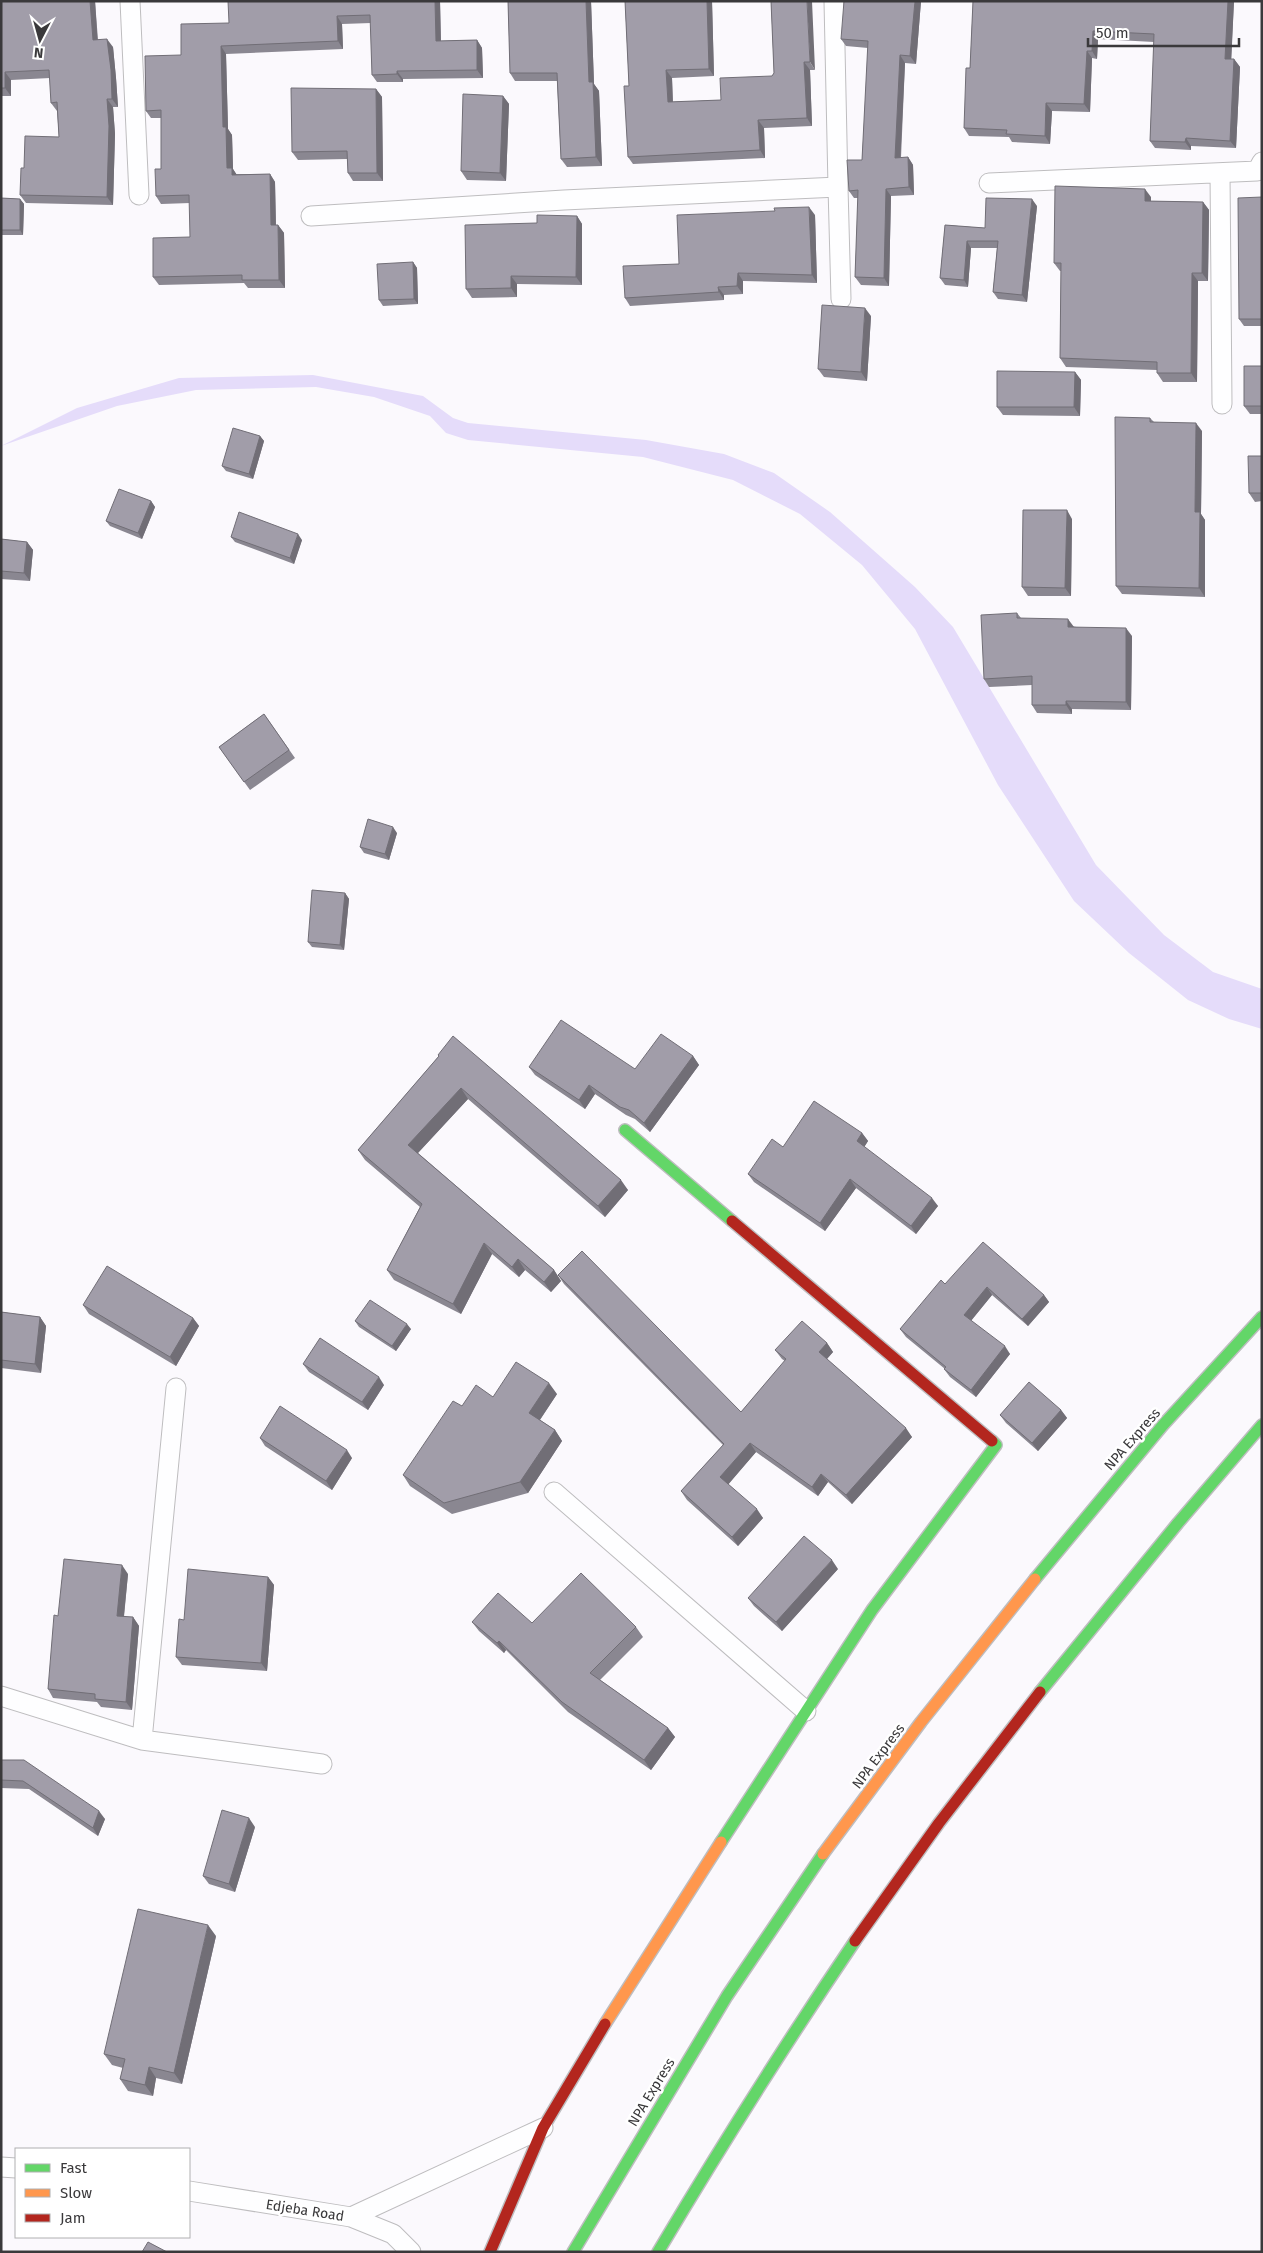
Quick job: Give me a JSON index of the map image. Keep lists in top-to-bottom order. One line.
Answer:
{"streets":{"main road":["NPA Express"],"street":["Edjeba Road"]},"legend":["Fast","Slow","Jam"],"scale_bar":"50 m","north":"bottom"}
